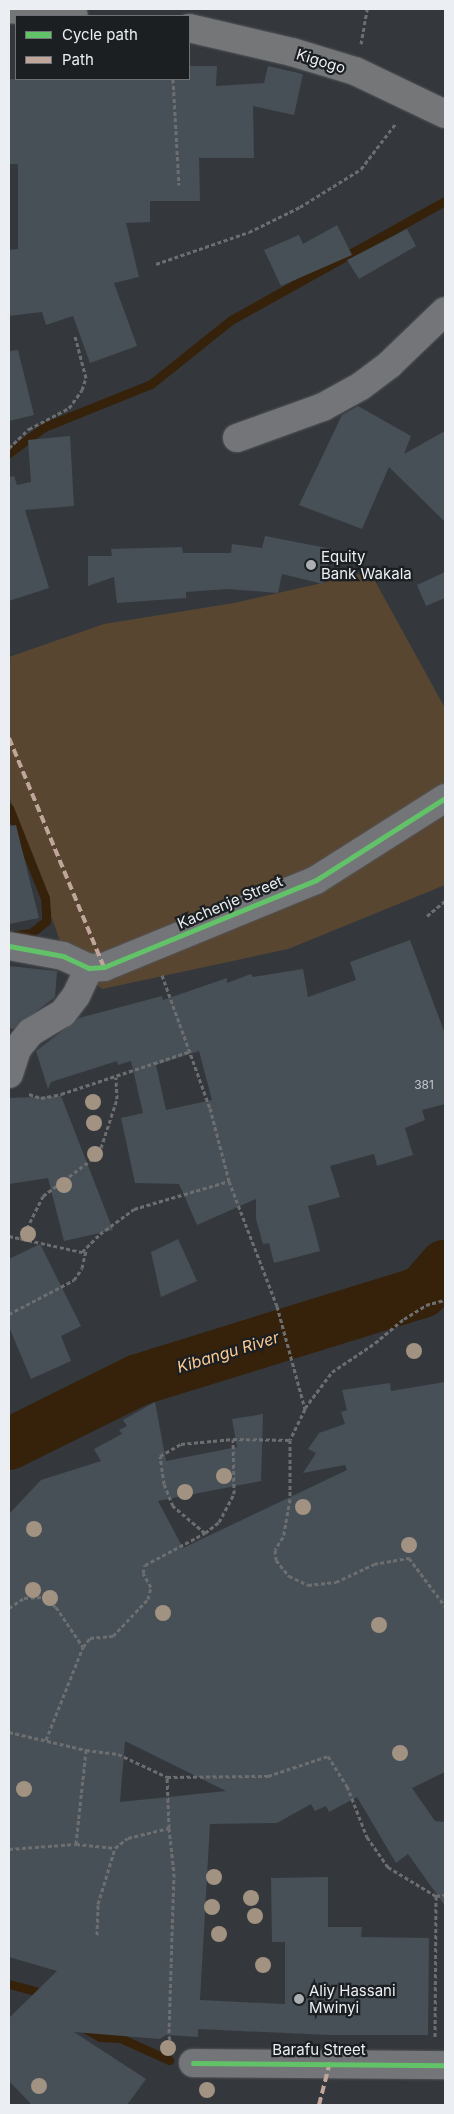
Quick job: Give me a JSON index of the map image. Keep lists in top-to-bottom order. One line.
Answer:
{"streets":{"main road":["Kigogo"],"street":["Kachenje Street","Barafu Street"]},"water":["Kibangu River"],"places":["Equity Bank Wakala","Aliy Hassani Mwinyi"],"house_numbers":["381"],"legend":["Cycle path","Path"]}
